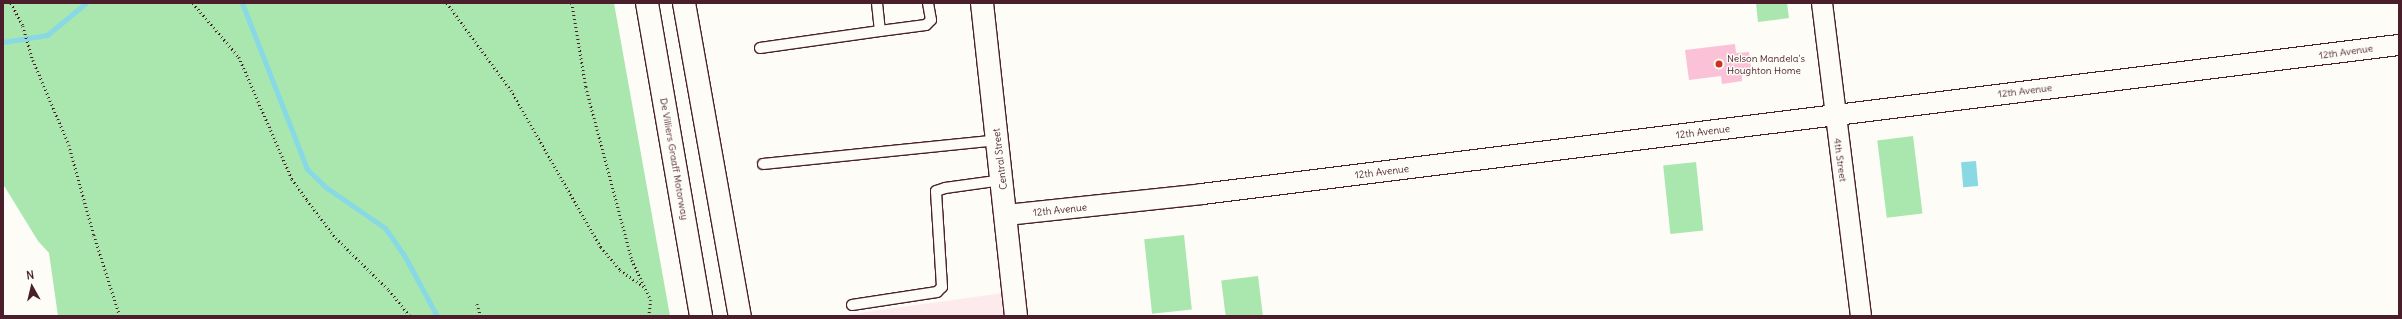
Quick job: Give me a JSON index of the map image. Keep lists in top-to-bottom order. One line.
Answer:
{"streets":{"main road":["De Villiers Graaff Motorway","Central Street"],"street":["12th Avenue","4th Street"]},"crossings":[["12th Avenue","Central Street"],["12th Avenue","4th Street"]],"places":["Nelson Mandela's Houghton Home"],"north":"top"}
